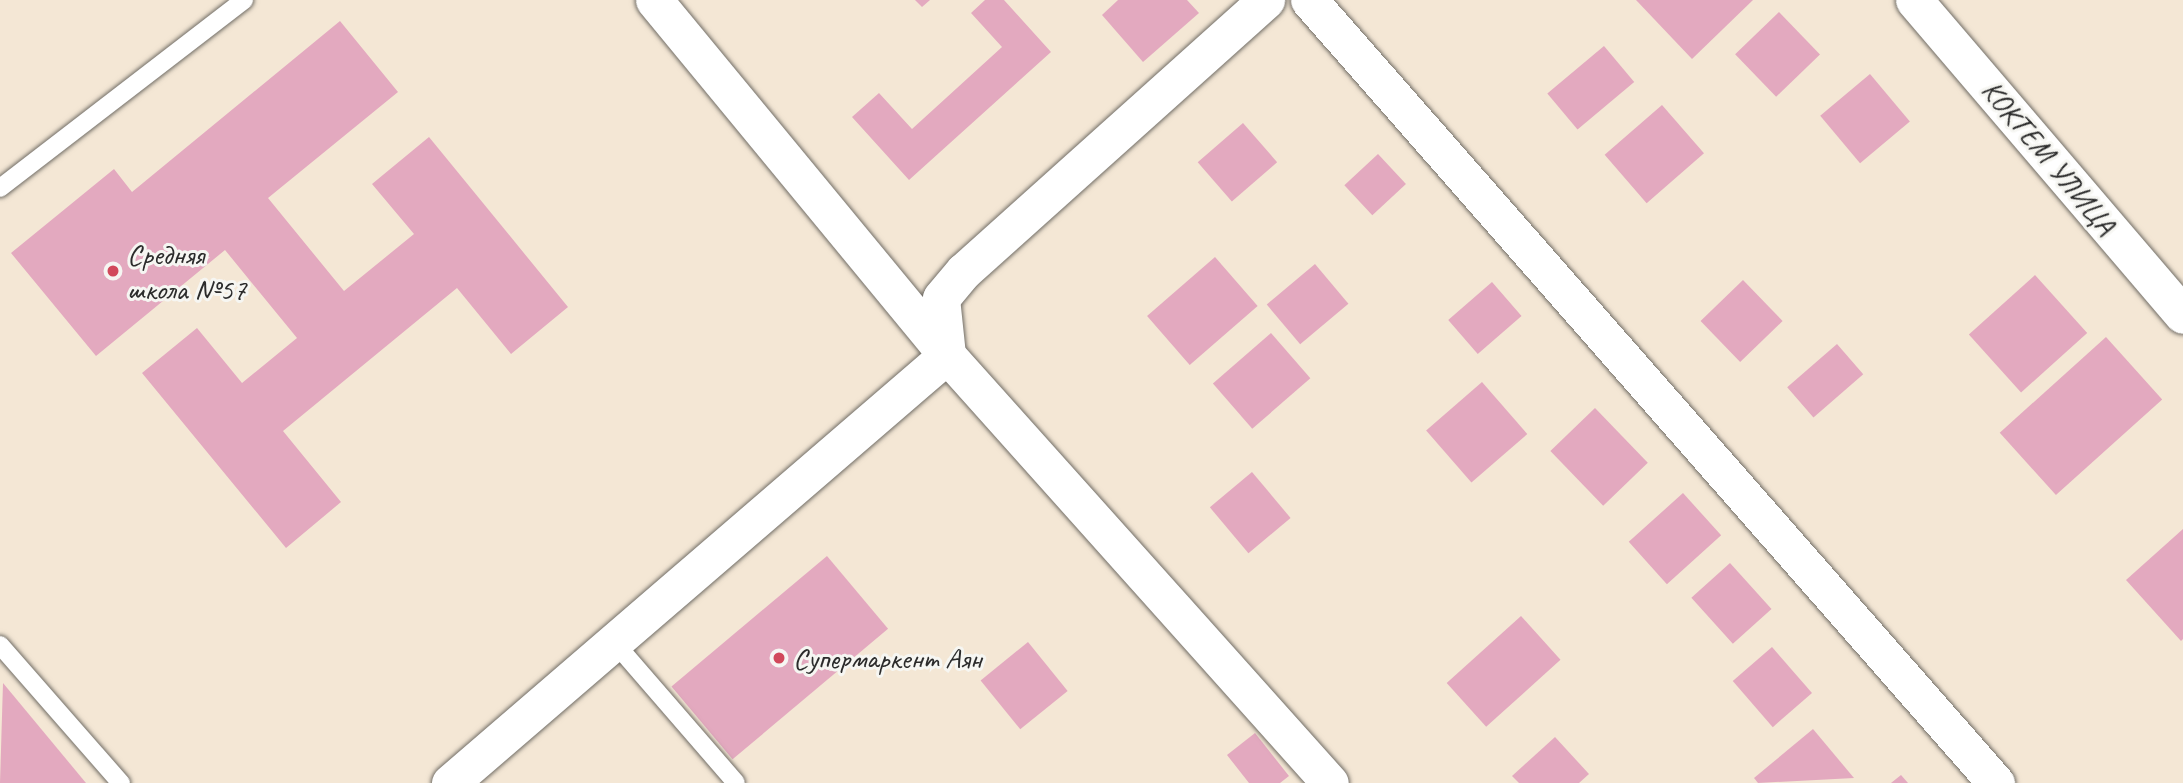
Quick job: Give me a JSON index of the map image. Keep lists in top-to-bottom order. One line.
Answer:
{"streets":{"street":["КОКТЕМ УЛИЦА"]},"places":["Средняя школа №57","Супермаркент Аян"]}
